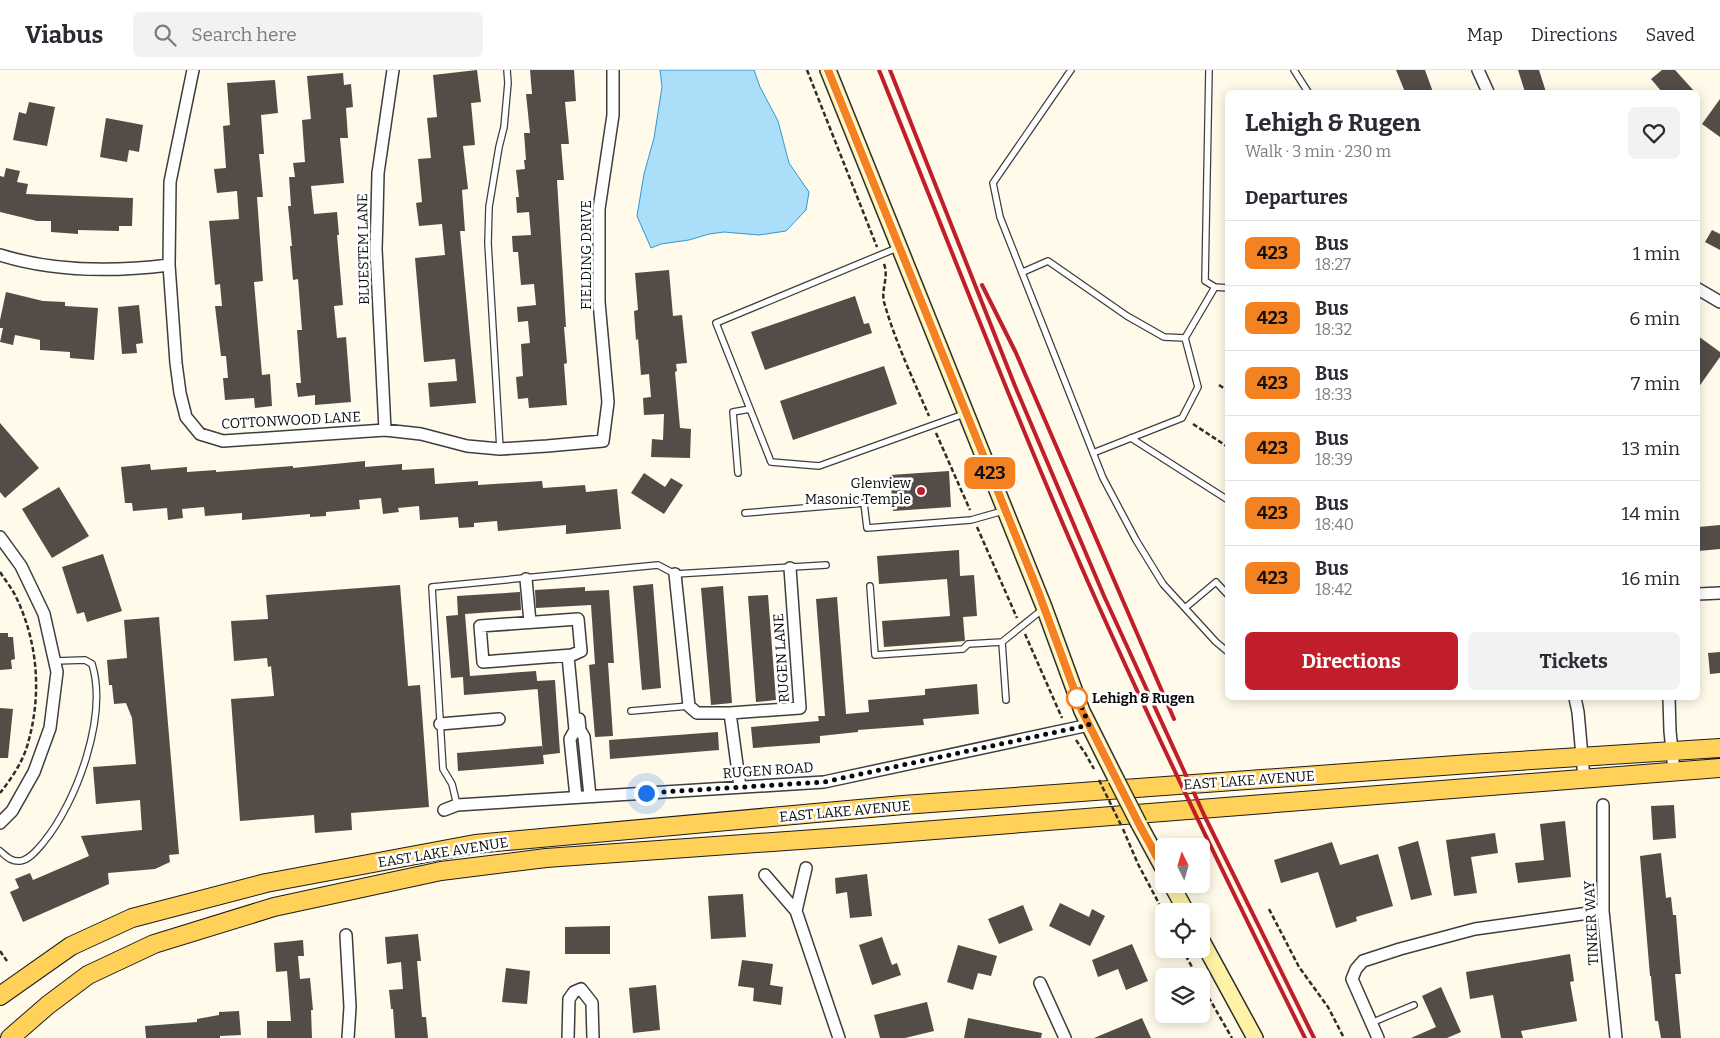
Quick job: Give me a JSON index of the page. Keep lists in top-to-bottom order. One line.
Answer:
{"streets":{"main road":["EAST LAKE AVENUE"],"street":["BLUESTEM LANE","FIELDING DRIVE","COTTONWOOD LANE","RUGEN LANE","RUGEN ROAD","TINKER WAY"]},"crossings":[["BLUESTEM LANE","COTTONWOOD LANE"],["FIELDING DRIVE","COTTONWOOD LANE"]],"places":["Glenview Masonic Temple","Lehigh & Rugen"],"lines":["bus line 423"],"north":"top","page":{"header":"Viabus","search":"Search here","nav":["Map","Directions","Saved"],"on_map":"423","heading":[["Lehigh & Rugen","Walk · 3 min · 230 m"],"Departures"],"list":[{"mark":"423","name":"Bus","note":"18:27","value":"1 min"},{"mark":"423","name":"Bus","note":"18:32","value":"6 min"},{"mark":"423","name":"Bus","note":"18:33","value":"7 min"},{"mark":"423","name":"Bus","note":"18:39","value":"13 min"},{"mark":"423","name":"Bus","note":"18:40","value":"14 min"},{"mark":"423","name":"Bus","note":"18:42","value":"16 min"}],"buttons":["Directions","Tickets"]}}
